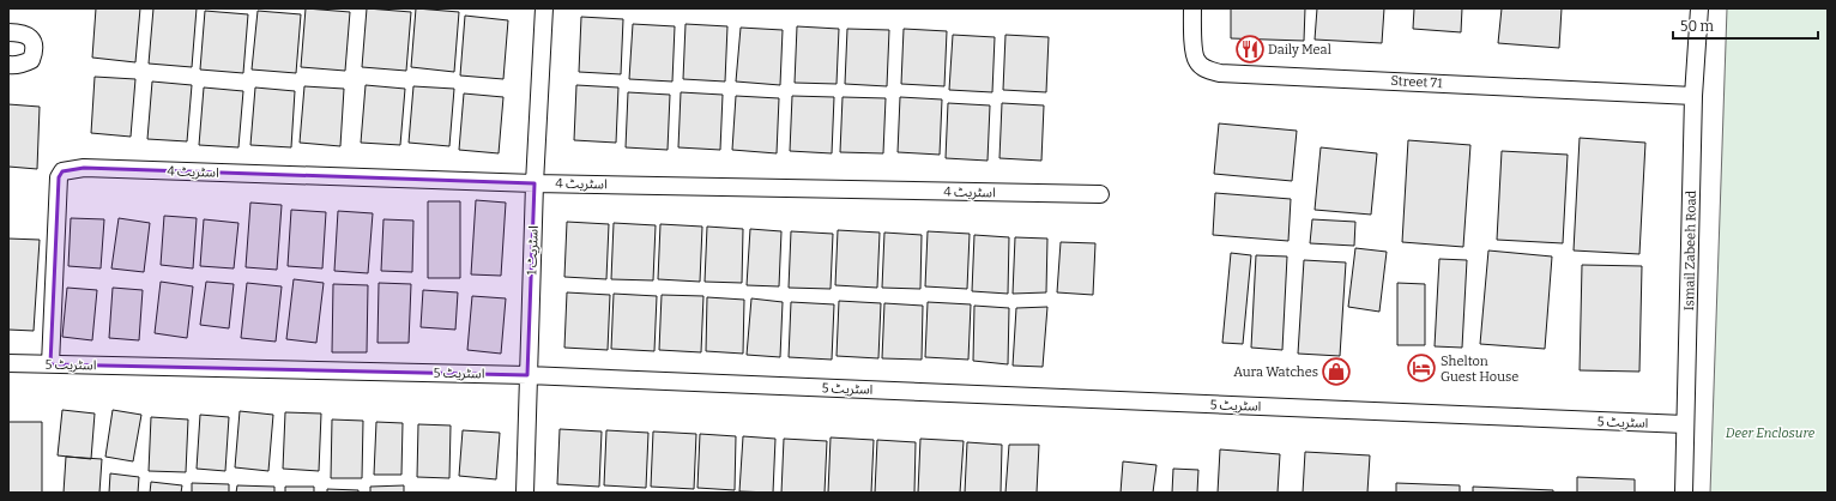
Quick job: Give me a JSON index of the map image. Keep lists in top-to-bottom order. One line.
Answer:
{"streets":{"street":["Street 71","اسٹریٹ 4","اسٹریٹ 1","Ismail Zabeeh Road","اسٹریٹ 5"]},"crossings":[["Street 71","Ismail Zabeeh Road"],["اسٹریٹ 4","اسٹریٹ 1"],["اسٹریٹ 4","اسٹریٹ 5"],["اسٹریٹ 1","اسٹریٹ 5"],["Ismail Zabeeh Road","اسٹریٹ 5"]],"parks":["Deer Enclosure"],"places":{"restaurant":["Daily Meal"],"hotel":["Shelton Guest House"],"shop":["Aura Watches"]},"scale_bar":"50 m"}
